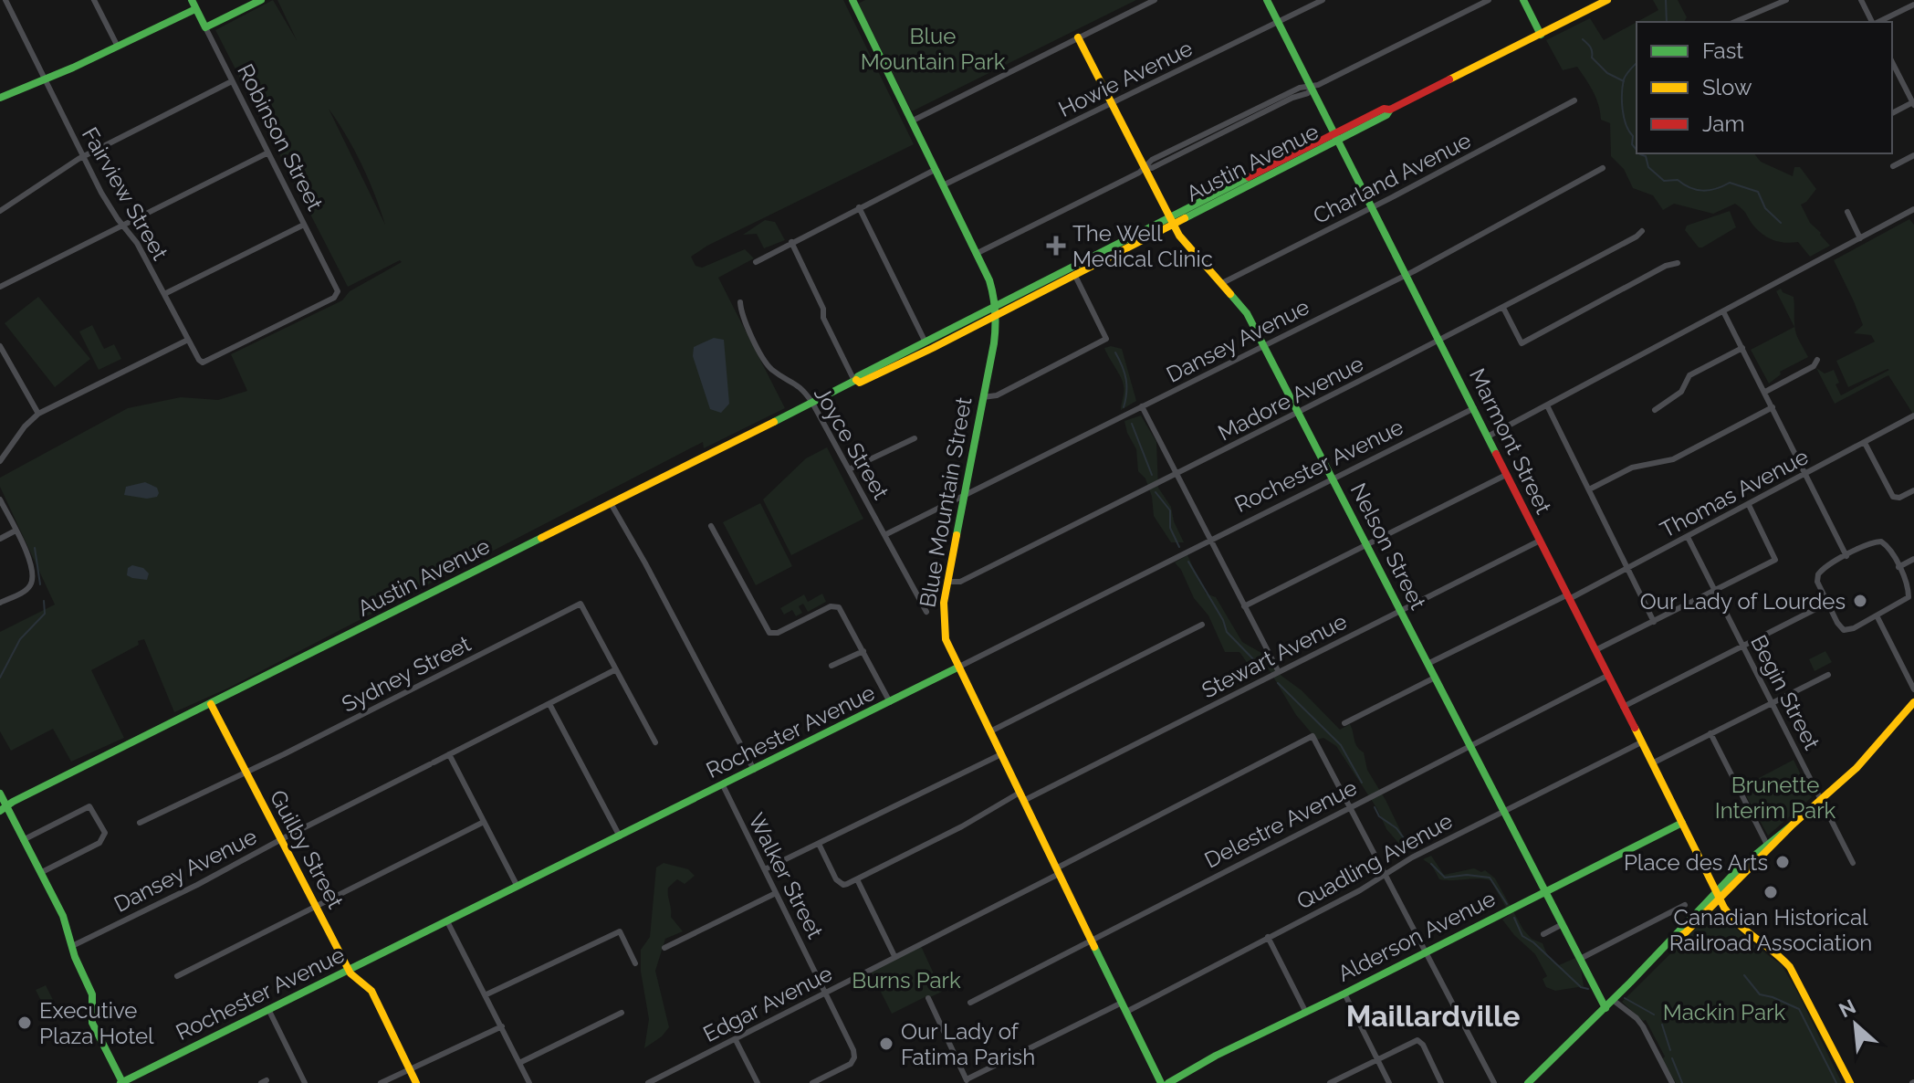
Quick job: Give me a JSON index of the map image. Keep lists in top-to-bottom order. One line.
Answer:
{"streets":{"main road":["Robinson Street","Austin Avenue","Marmont Street","Rochester Avenue","Blue Mountain Street","Nelson Street","Guilby Street","Alderson Avenue"],"street":["Howie Avenue","Charland Avenue","Fairview Street","Dansey Avenue","Madore Avenue","Joyce Street","Thomas Avenue","Stewart Avenue","Sydney Street","Begin Street","Delestre Avenue","Quadling Avenue","Walker Street","Edgar Avenue"]},"crossings":[["Howie Avenue","Marmont Street"],["Howie Avenue","Blue Mountain Street"],["Howie Avenue","Nelson Street"],["Robinson Street","Fairview Street"],["Austin Avenue","Marmont Street"],["Austin Avenue","Joyce Street"],["Austin Avenue","Blue Mountain Street"],["Austin Avenue","Nelson Street"],["Austin Avenue","Guilby Street"],["Charland Avenue","Marmont Street"],["Charland Avenue","Nelson Street"],["Dansey Avenue","Marmont Street"],["Dansey Avenue","Joyce Street"],["Dansey Avenue","Blue Mountain Street"],["Dansey Avenue","Nelson Street"],["Dansey Avenue","Sydney Street"],["Dansey Avenue","Guilby Street"],["Madore Avenue","Marmont Street"],["Madore Avenue","Blue Mountain Street"],["Madore Avenue","Nelson Street"],["Marmont Street","Rochester Avenue"],["Marmont Street","Thomas Avenue"],["Marmont Street","Stewart Avenue"],["Marmont Street","Delestre Avenue"],["Marmont Street","Quadling Avenue"],["Marmont Street","Alderson Avenue"],["Rochester Avenue","Blue Mountain Street"],["Rochester Avenue","Nelson Street"],["Rochester Avenue","Guilby Street"],["Rochester Avenue","Walker Street"],["Thomas Avenue","Nelson Street"],["Thomas Avenue","Begin Street"],["Blue Mountain Street","Stewart Avenue"],["Blue Mountain Street","Delestre Avenue"],["Blue Mountain Street","Quadling Avenue"],["Blue Mountain Street","Edgar Avenue"],["Nelson Street","Stewart Avenue"],["Nelson Street","Delestre Avenue"],["Nelson Street","Quadling Avenue"],["Nelson Street","Alderson Avenue"],["Sydney Street","Guilby Street"],["Delestre Avenue","Edgar Avenue"],["Walker Street","Edgar Avenue"]],"districts":["Maillardville"],"parks":["Blue Mountain Park","Brunette Interim Park","Burns Park","Mackin Park"],"places":{"health":["The Well Medical Clinic"],"other":["Our Lady of Lourdes","Place des Arts","Canadian Historical Railroad Association","Executive Plaza Hotel","Our Lady of Fatima Parish"]},"legend":["Fast","Slow","Jam"],"north":"top left"}
